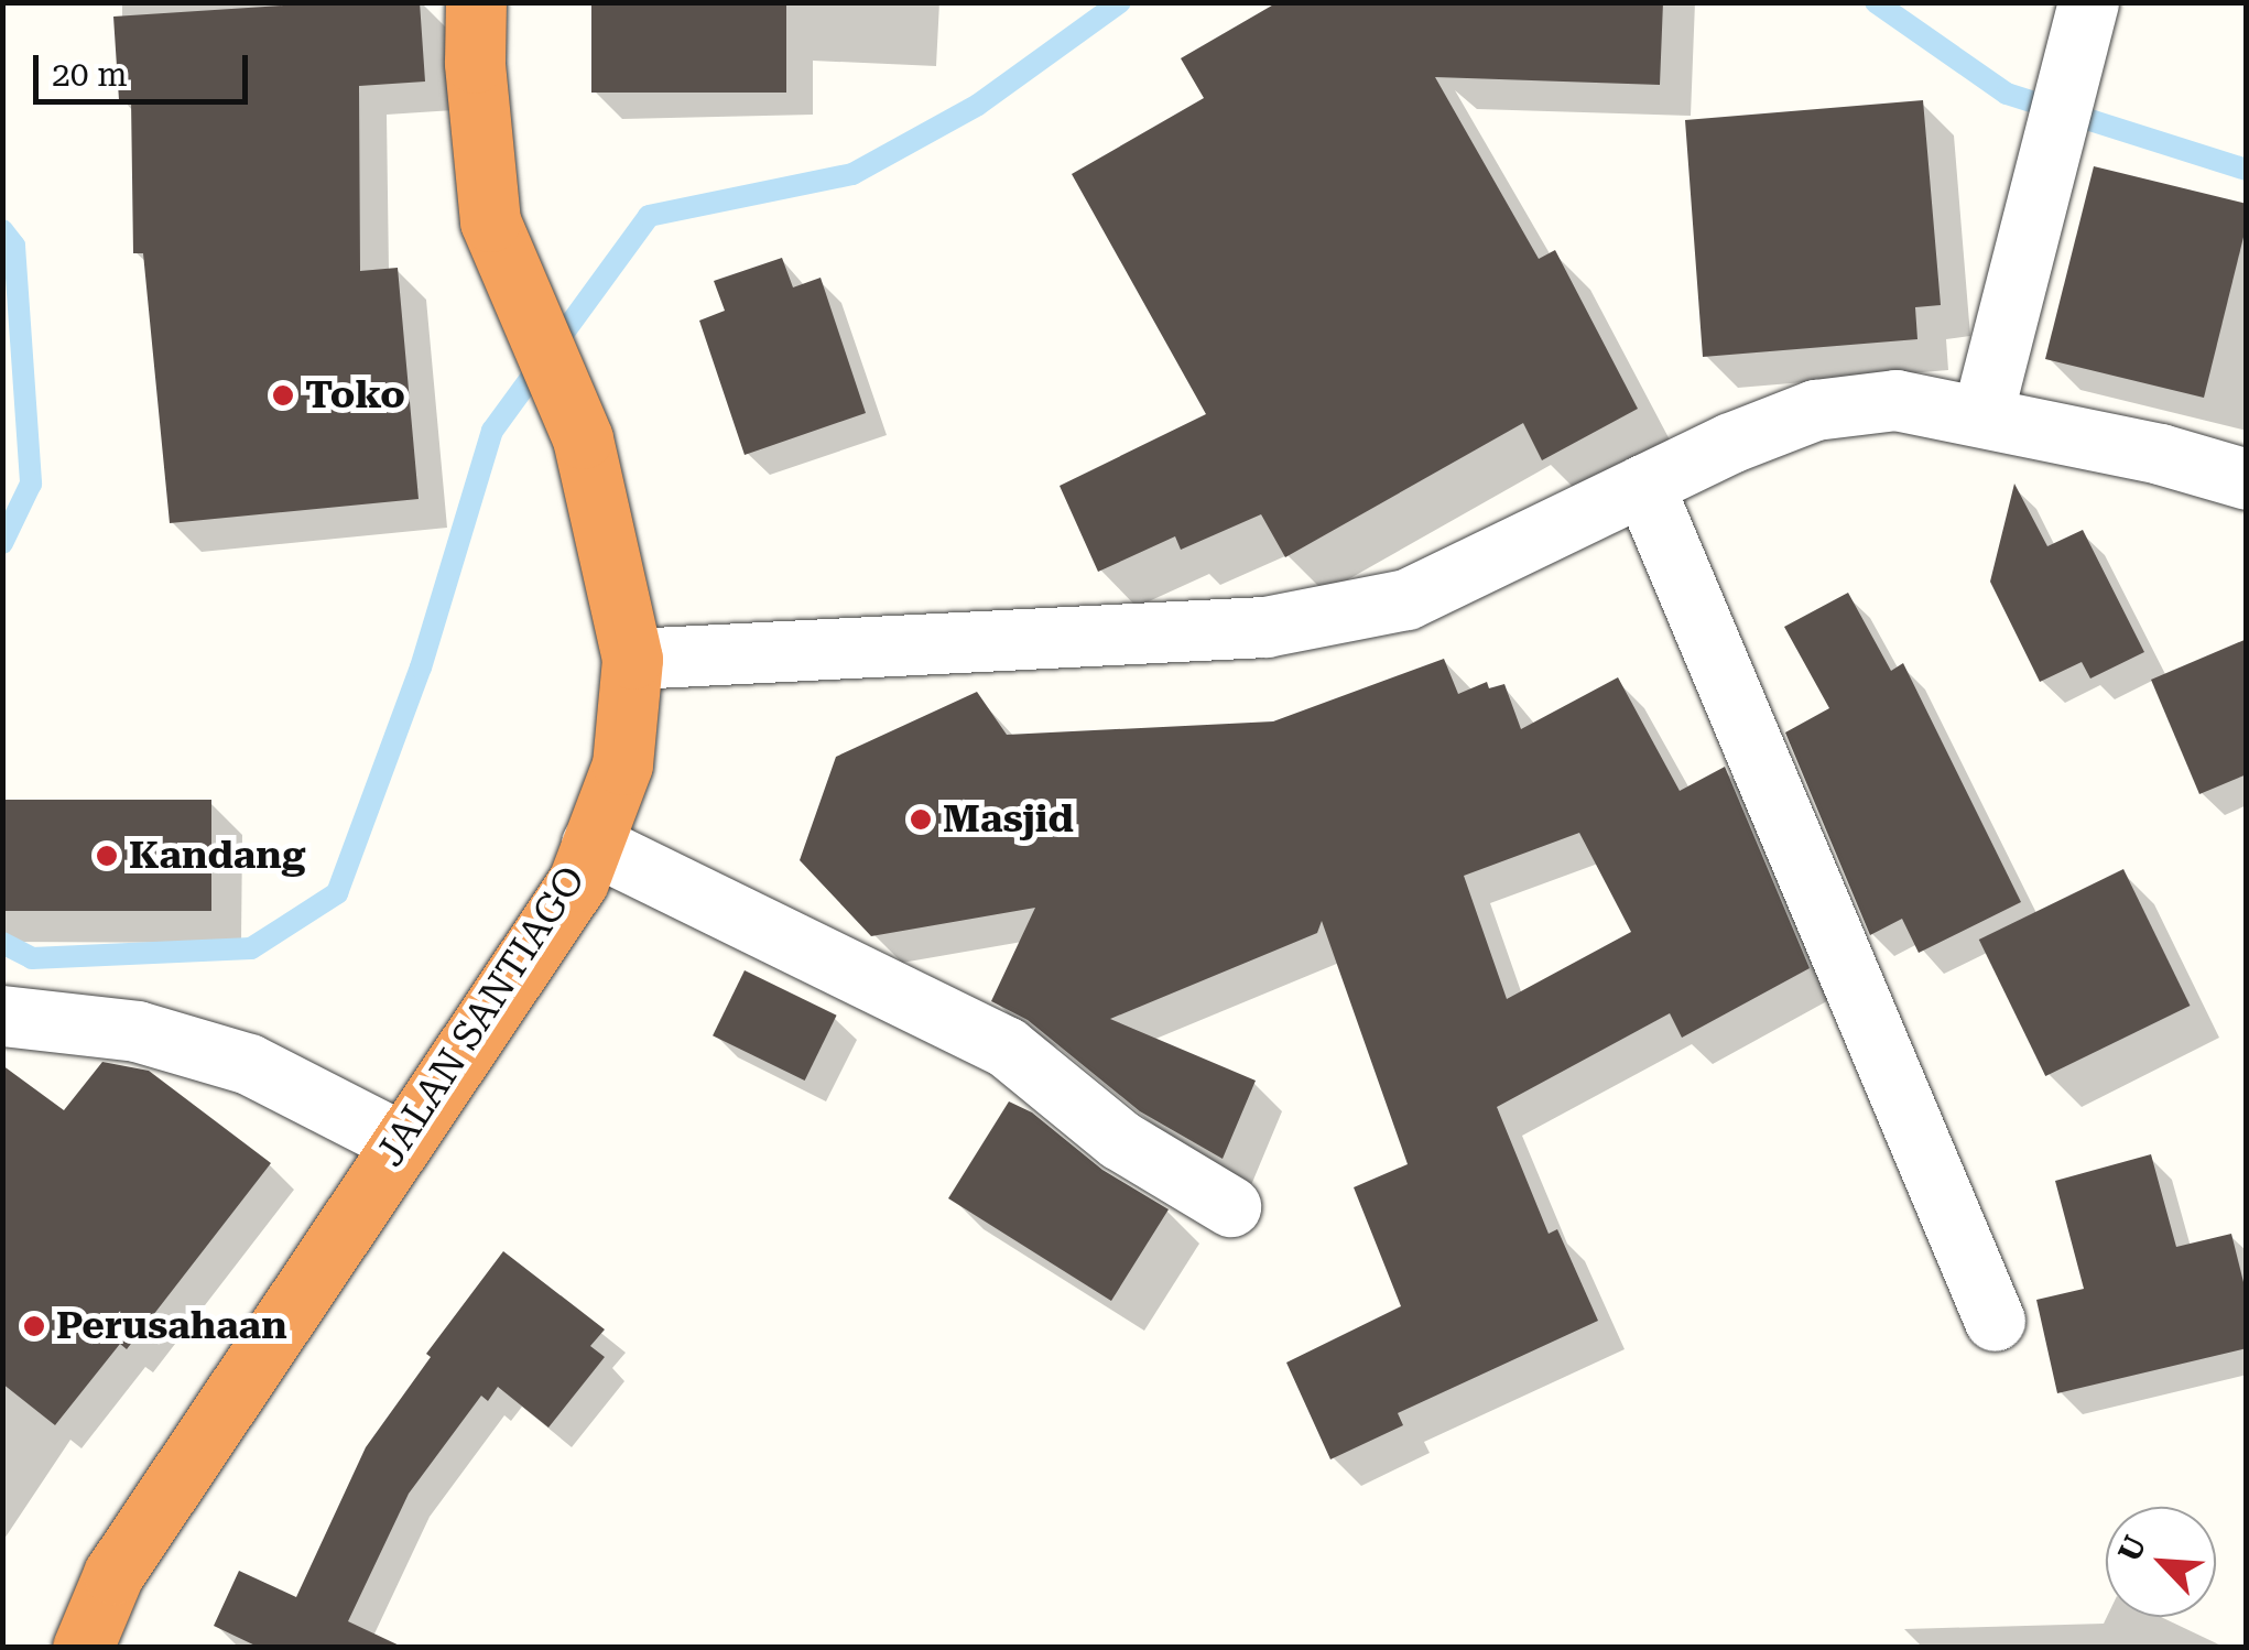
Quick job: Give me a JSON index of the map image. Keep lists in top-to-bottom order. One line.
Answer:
{"streets":{"highway":["JALAN SANTIAGO"]},"places":["Toko","Masjid","Kandang","Perusahaan"],"scale_bar":"20 m","north":"top left"}
